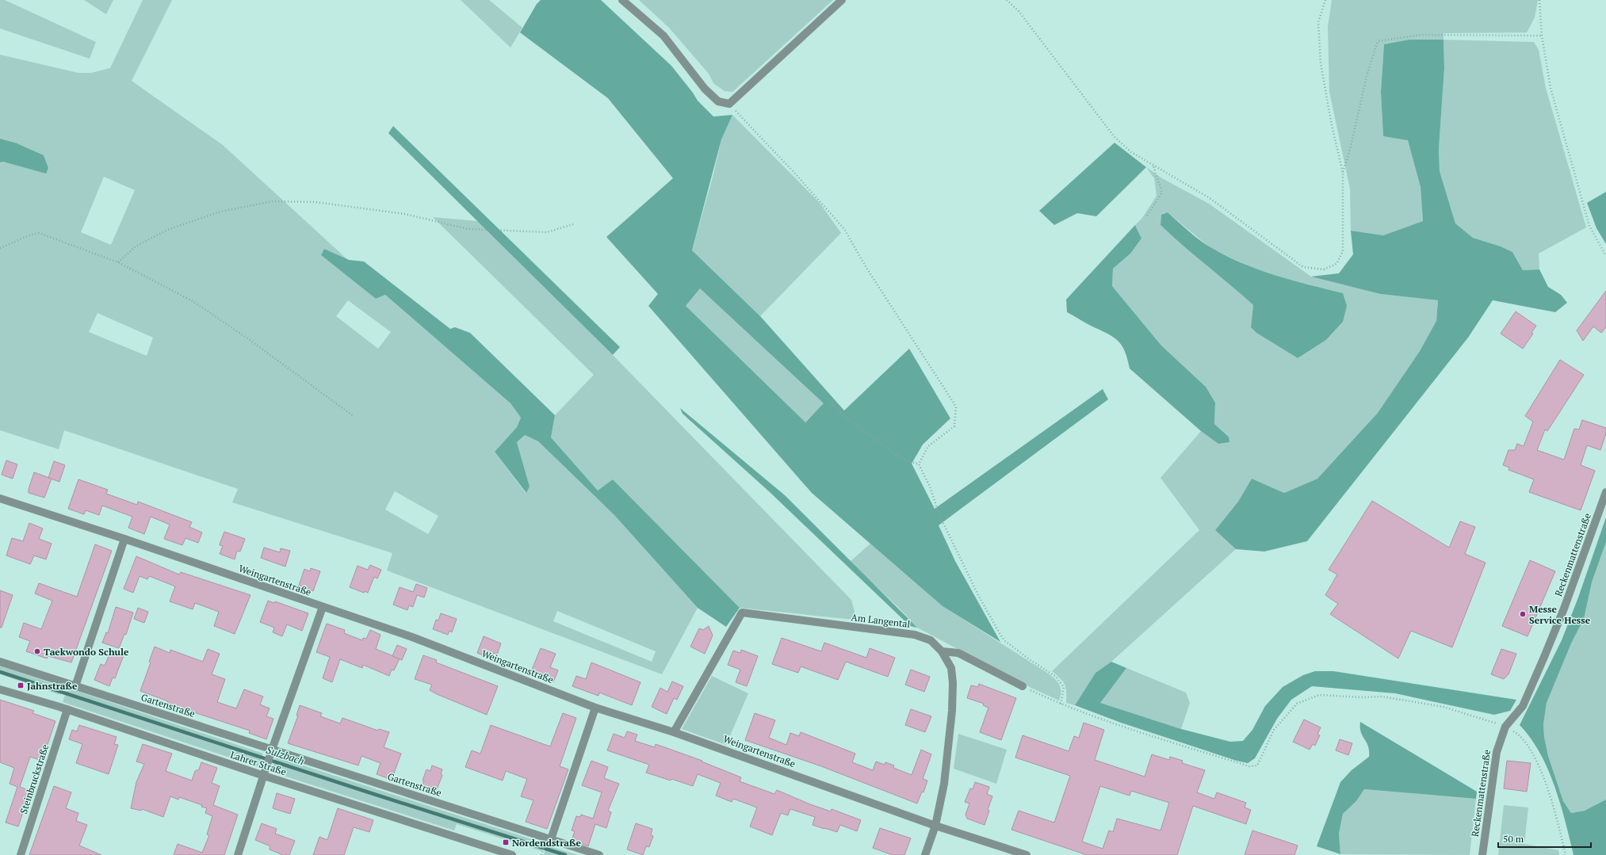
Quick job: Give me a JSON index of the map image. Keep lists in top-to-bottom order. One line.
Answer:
{"streets":{"street":["Reckenmattenstraße","Weingartenstraße","Am Langental","Gartenstraße","Lahrer Straße","Steinbruckstraße"]},"crossings":[["Weingartenstraße","Am Langental"],["Lahrer Straße","Steinbruckstraße"]],"water":["Sulzbach"],"places":{"other":["Messe Service Hesse","Taekwondo Schule"],"transit":["Jahnstraße","Nordendstraße"]},"scale_bar":"50 m"}
